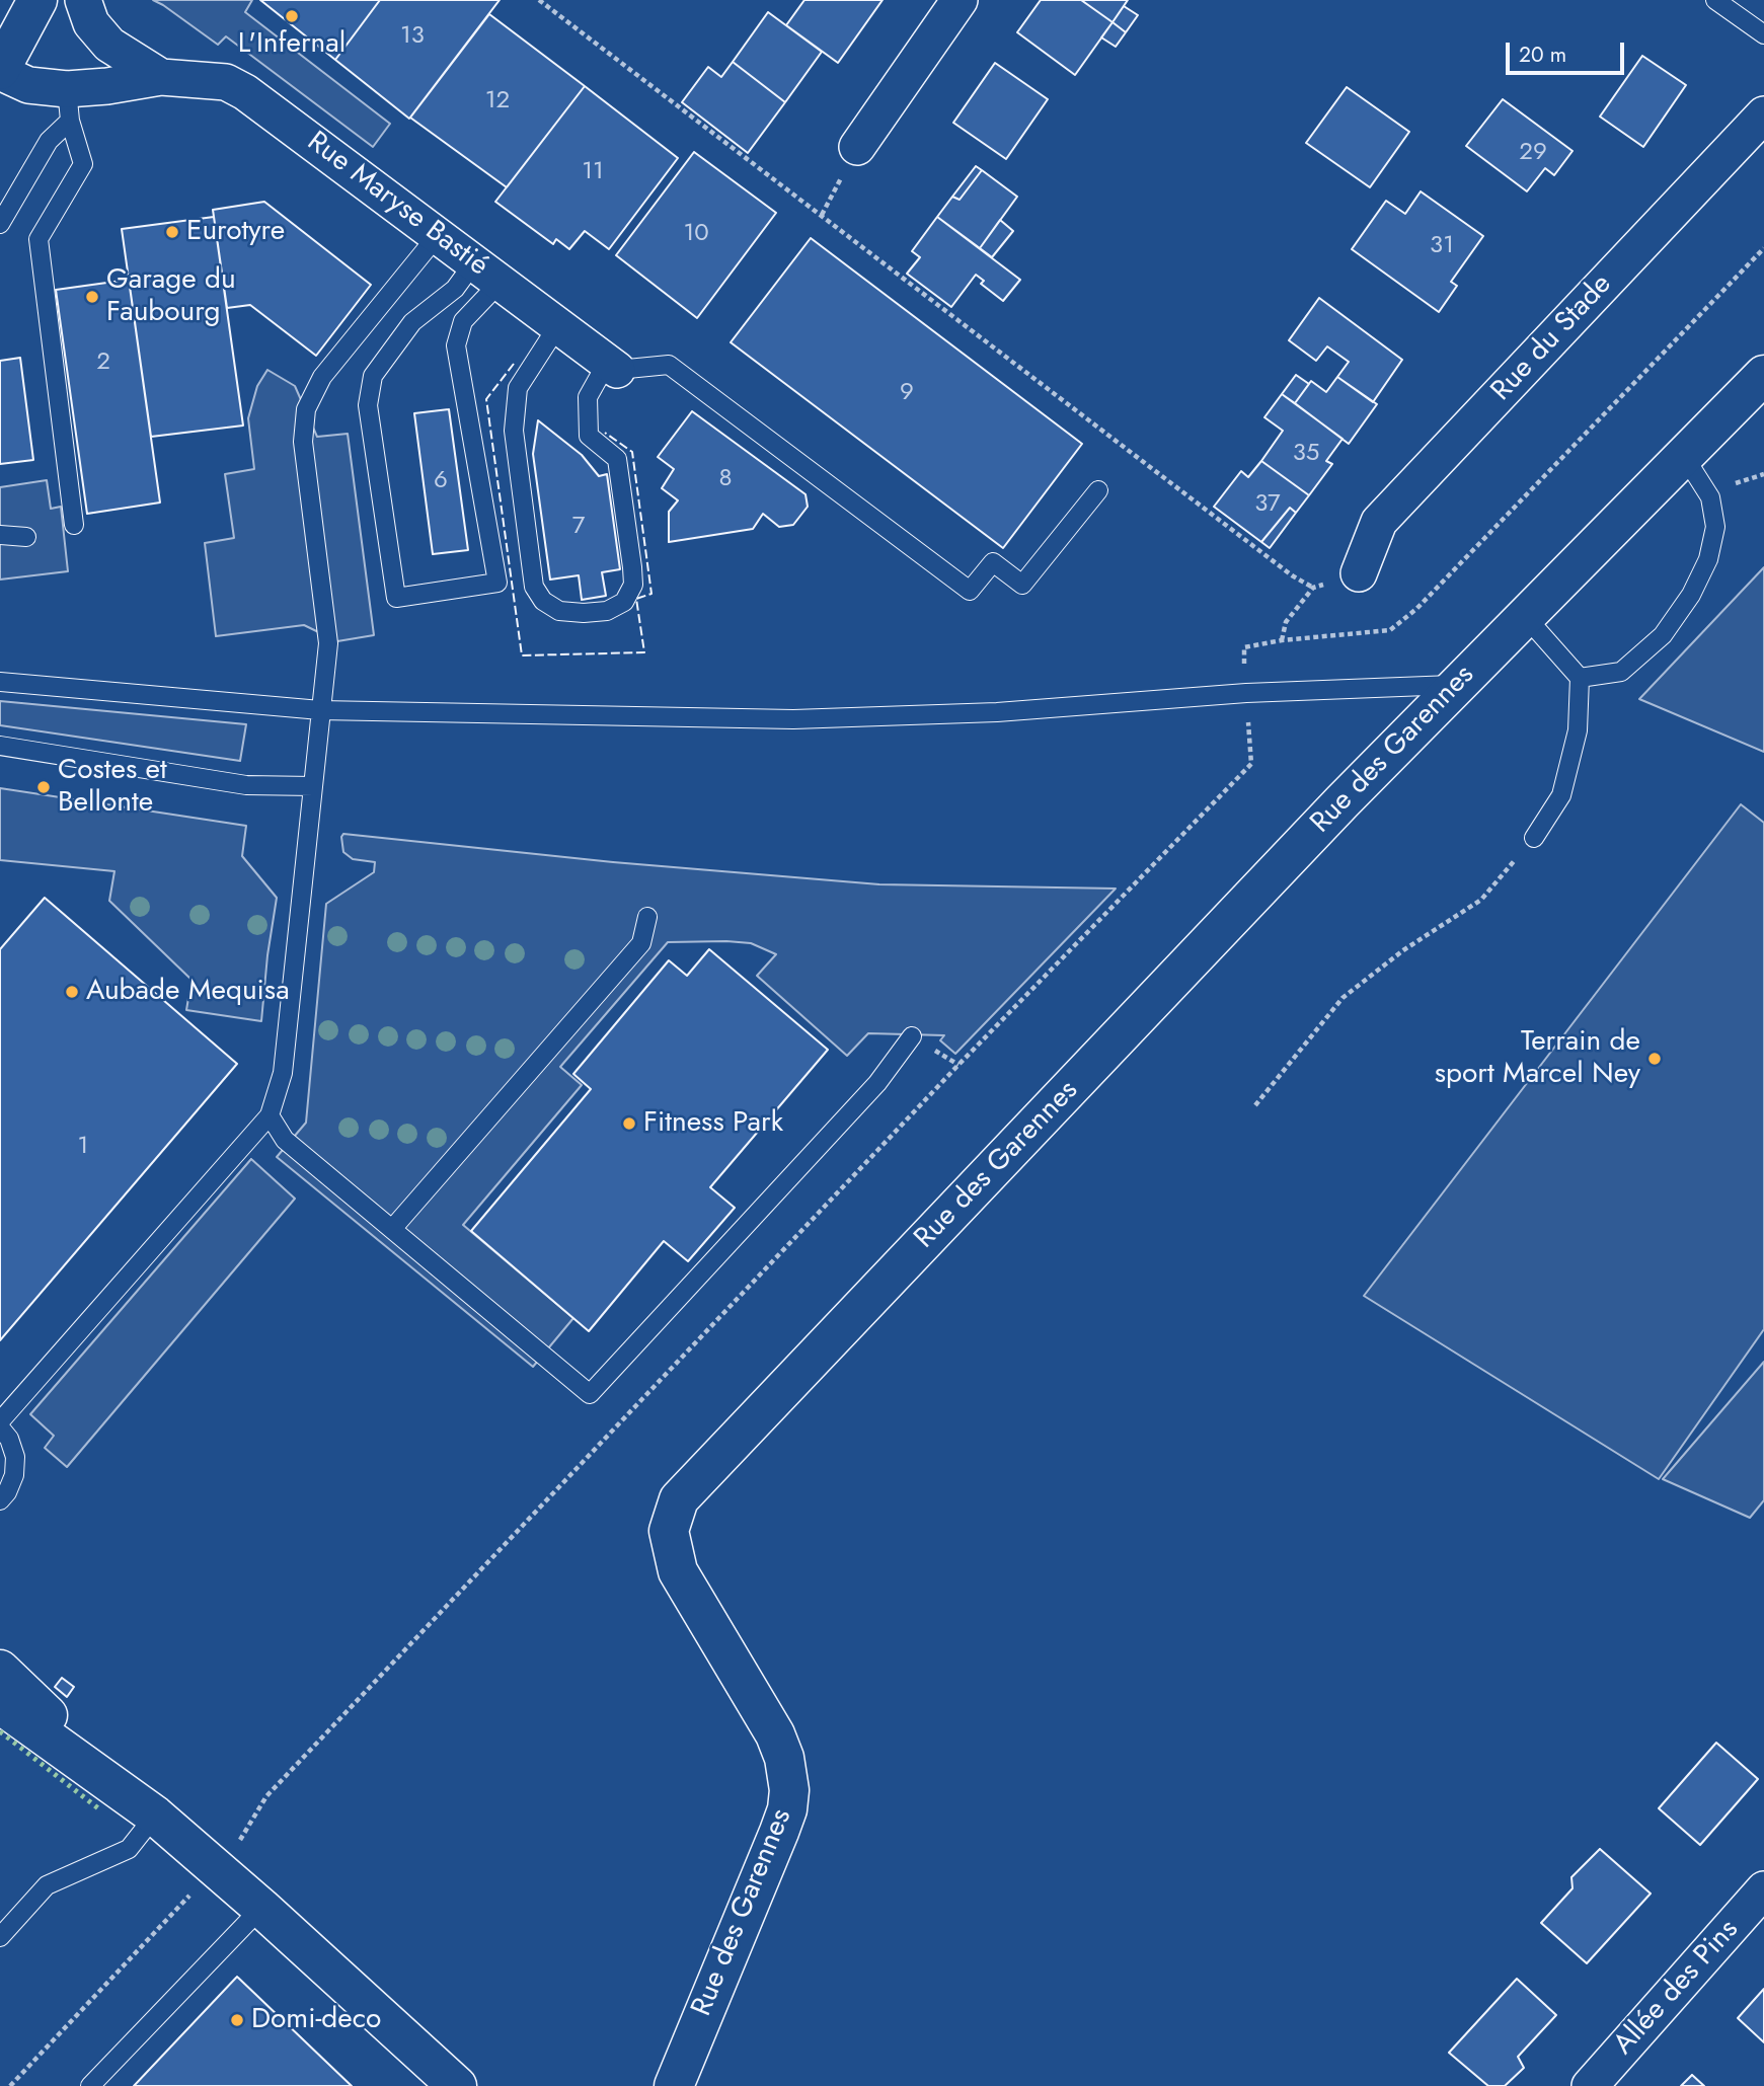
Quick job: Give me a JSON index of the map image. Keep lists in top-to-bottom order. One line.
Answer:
{"streets":{"street":["Rue Maryse Bastié","Rue du Stade","Rue des Garennes","Allée des Pins"]},"places":["L'Infernal","Eurotyre","Garage du Faubourg","Costes et Bellonte","Aubade Mequisa","Terrain de sport Marcel Ney","Fitness Park","Domi-deco"],"house_numbers":["13","12","29","11","10","31","2","9","35","8","6","37","7","1"],"scale_bar":"20 m"}
